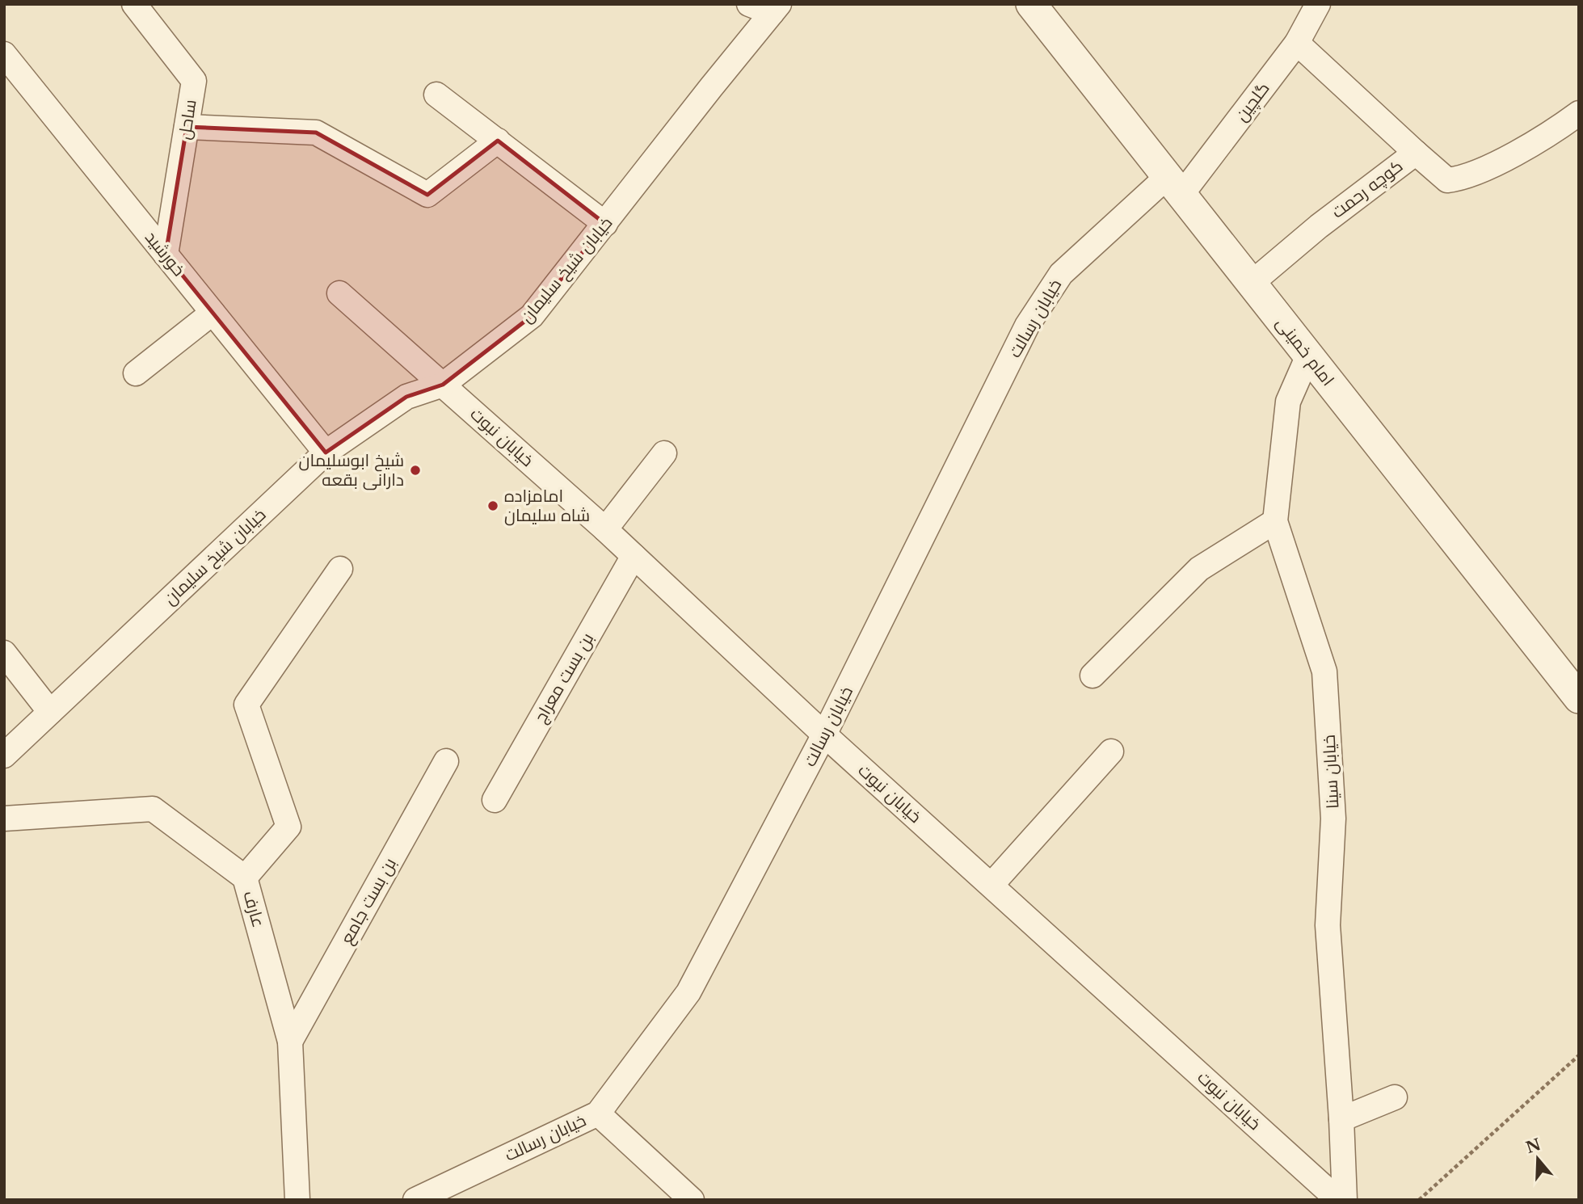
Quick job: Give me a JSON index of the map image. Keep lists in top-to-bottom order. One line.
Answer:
{"streets":{"street":["گلچین","ساحل","کوچه رحمت","خورشید","خیابان شیخ سلیمان","خیابان رسالت","امام خمینی","خیابان نبوت","بن بست معراج","خیابان سینا","بن بست جامع","عارف"]},"crossings":[["گلچین","خیابان رسالت"],["گلچین","امام خمینی"],["ساحل","خورشید"],["کوچه رحمت","امام خمینی"],["خورشید","خیابان شیخ سلیمان"],["خیابان شیخ سلیمان","خیابان نبوت"],["خیابان رسالت","امام خمینی"],["خیابان رسالت","خیابان نبوت"],["امام خمینی","خیابان سینا"],["خیابان نبوت","بن بست معراج"],["بن بست جامع","عارف"]],"places":["شیخ ابوسلیمان دارانی بقعه","امامزاده شاه سلیمان"],"north":"top"}
